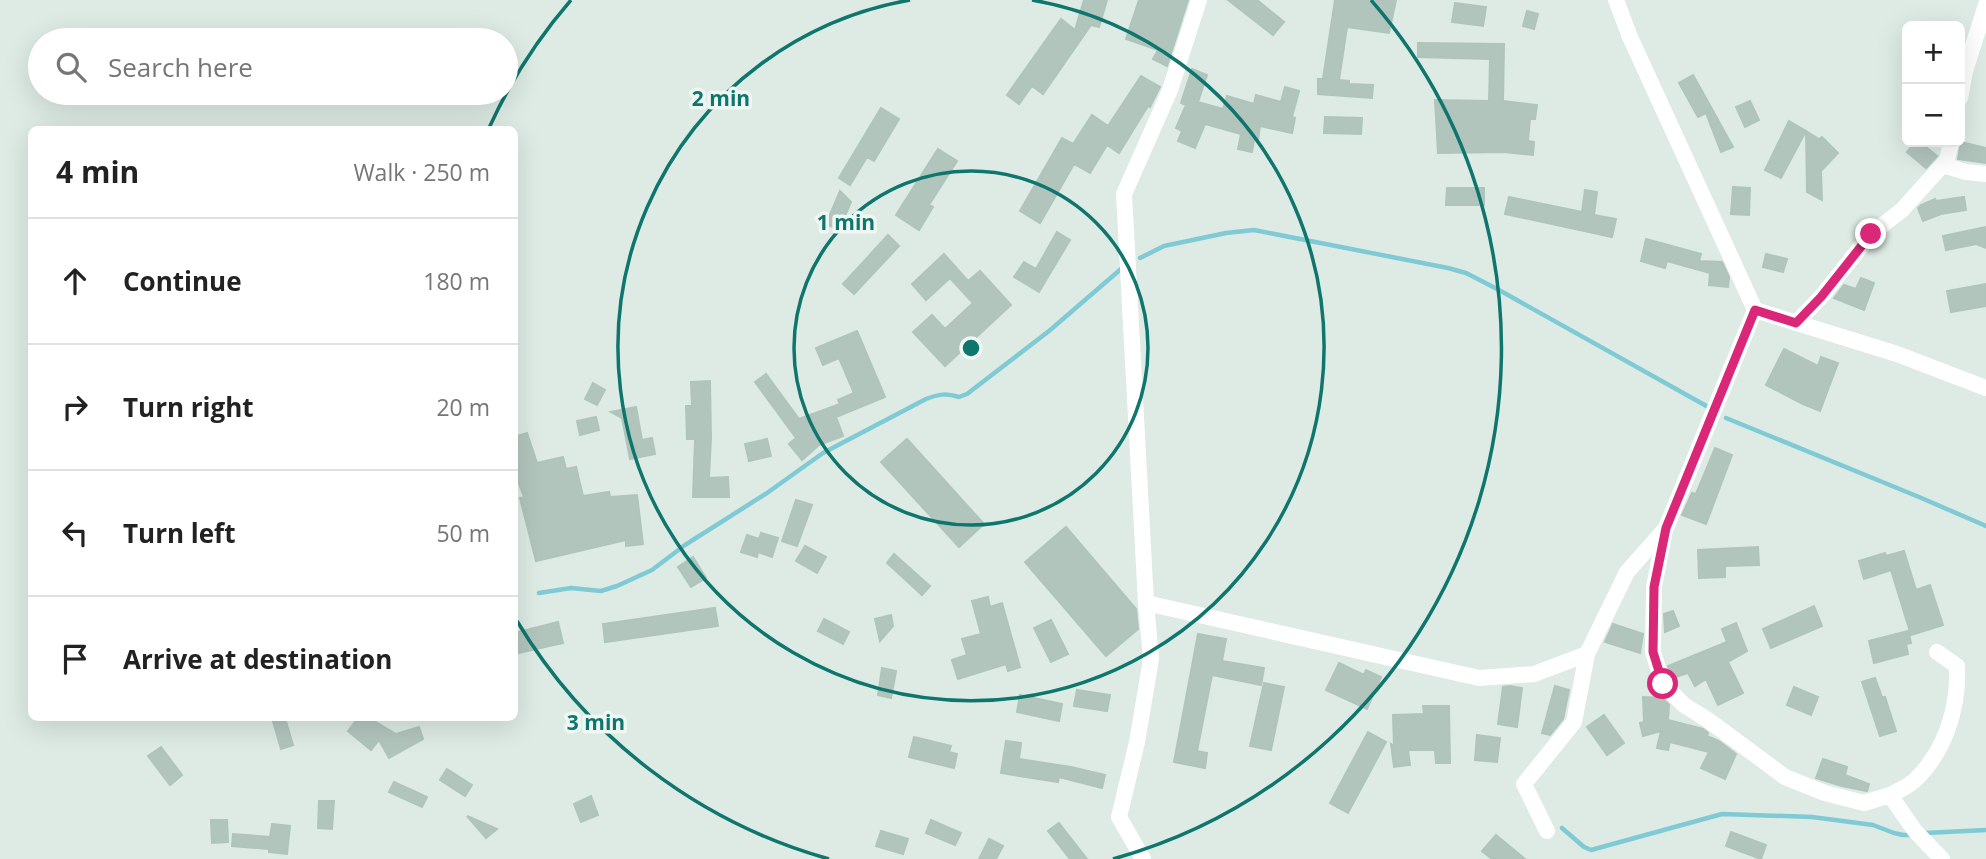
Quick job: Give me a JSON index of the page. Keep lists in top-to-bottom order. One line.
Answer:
{"page":{"map_buttons":["+","−"],"search":"Search here","heading":["4 min","Walk · 250 m"],"list":[["Continue","180 m"],["Turn right","20 m"],["Turn left","50 m"],"Arrive at destination"]},"rings":["2 min","1 min","3 min"]}
